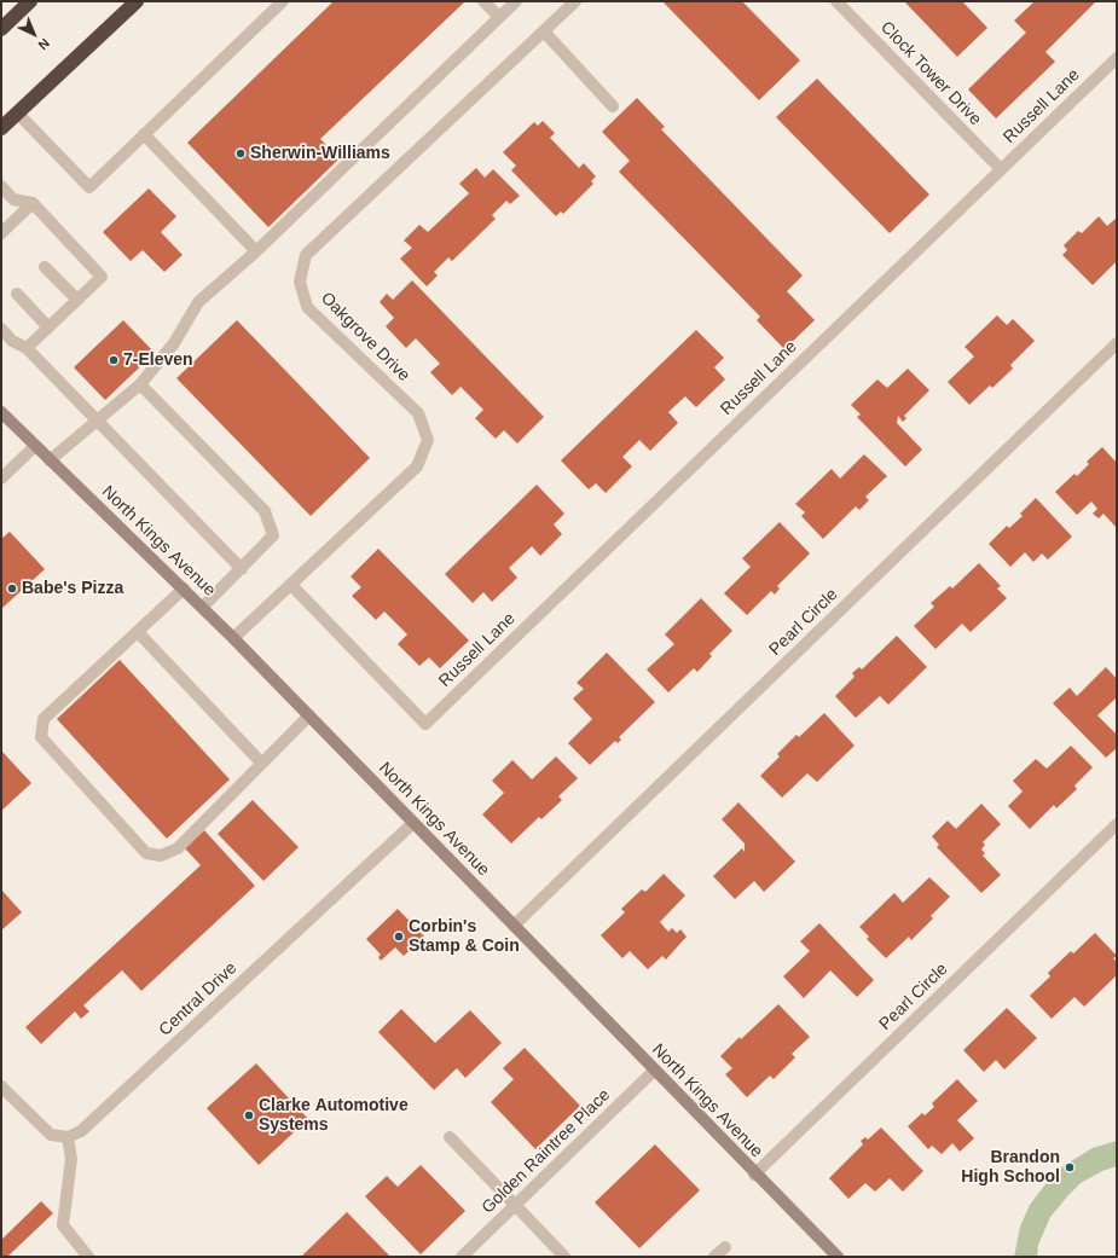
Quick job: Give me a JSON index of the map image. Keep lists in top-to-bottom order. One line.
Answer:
{"streets":{"street":["Clock Tower Drive","Russell Lane","Oakgrove Drive","North Kings Avenue","Pearl Circle","Central Drive","Golden Raintree Place"]},"crossings":[["Clock Tower Drive","Russell Lane"],["Russell Lane","Oakgrove Drive"],["Oakgrove Drive","North Kings Avenue"],["North Kings Avenue","Pearl Circle"],["North Kings Avenue","Central Drive"],["North Kings Avenue","Golden Raintree Place"]],"places":["Sherwin-Williams","7-Eleven","Babe's Pizza","Corbin's Stamp & Coin","Clarke Automotive Systems","Brandon High School"],"north":"bottom right"}
